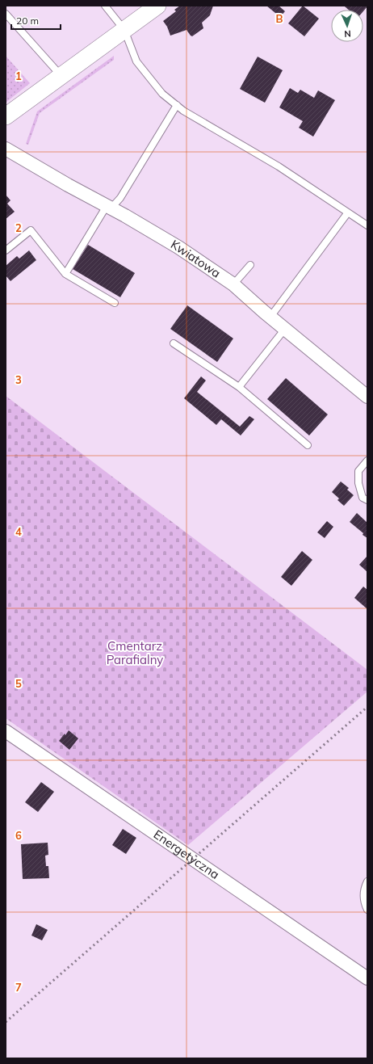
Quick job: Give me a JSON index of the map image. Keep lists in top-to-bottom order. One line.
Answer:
{"streets":{"street":["Kwiatowa","Energetyczna"]},"parks":["Cmentarz Parafialny"],"scale_bar":"20 m","north":"bottom","grid":{"columns":["B"],"rows":["1","2","3","4","5","6","7"]}}
